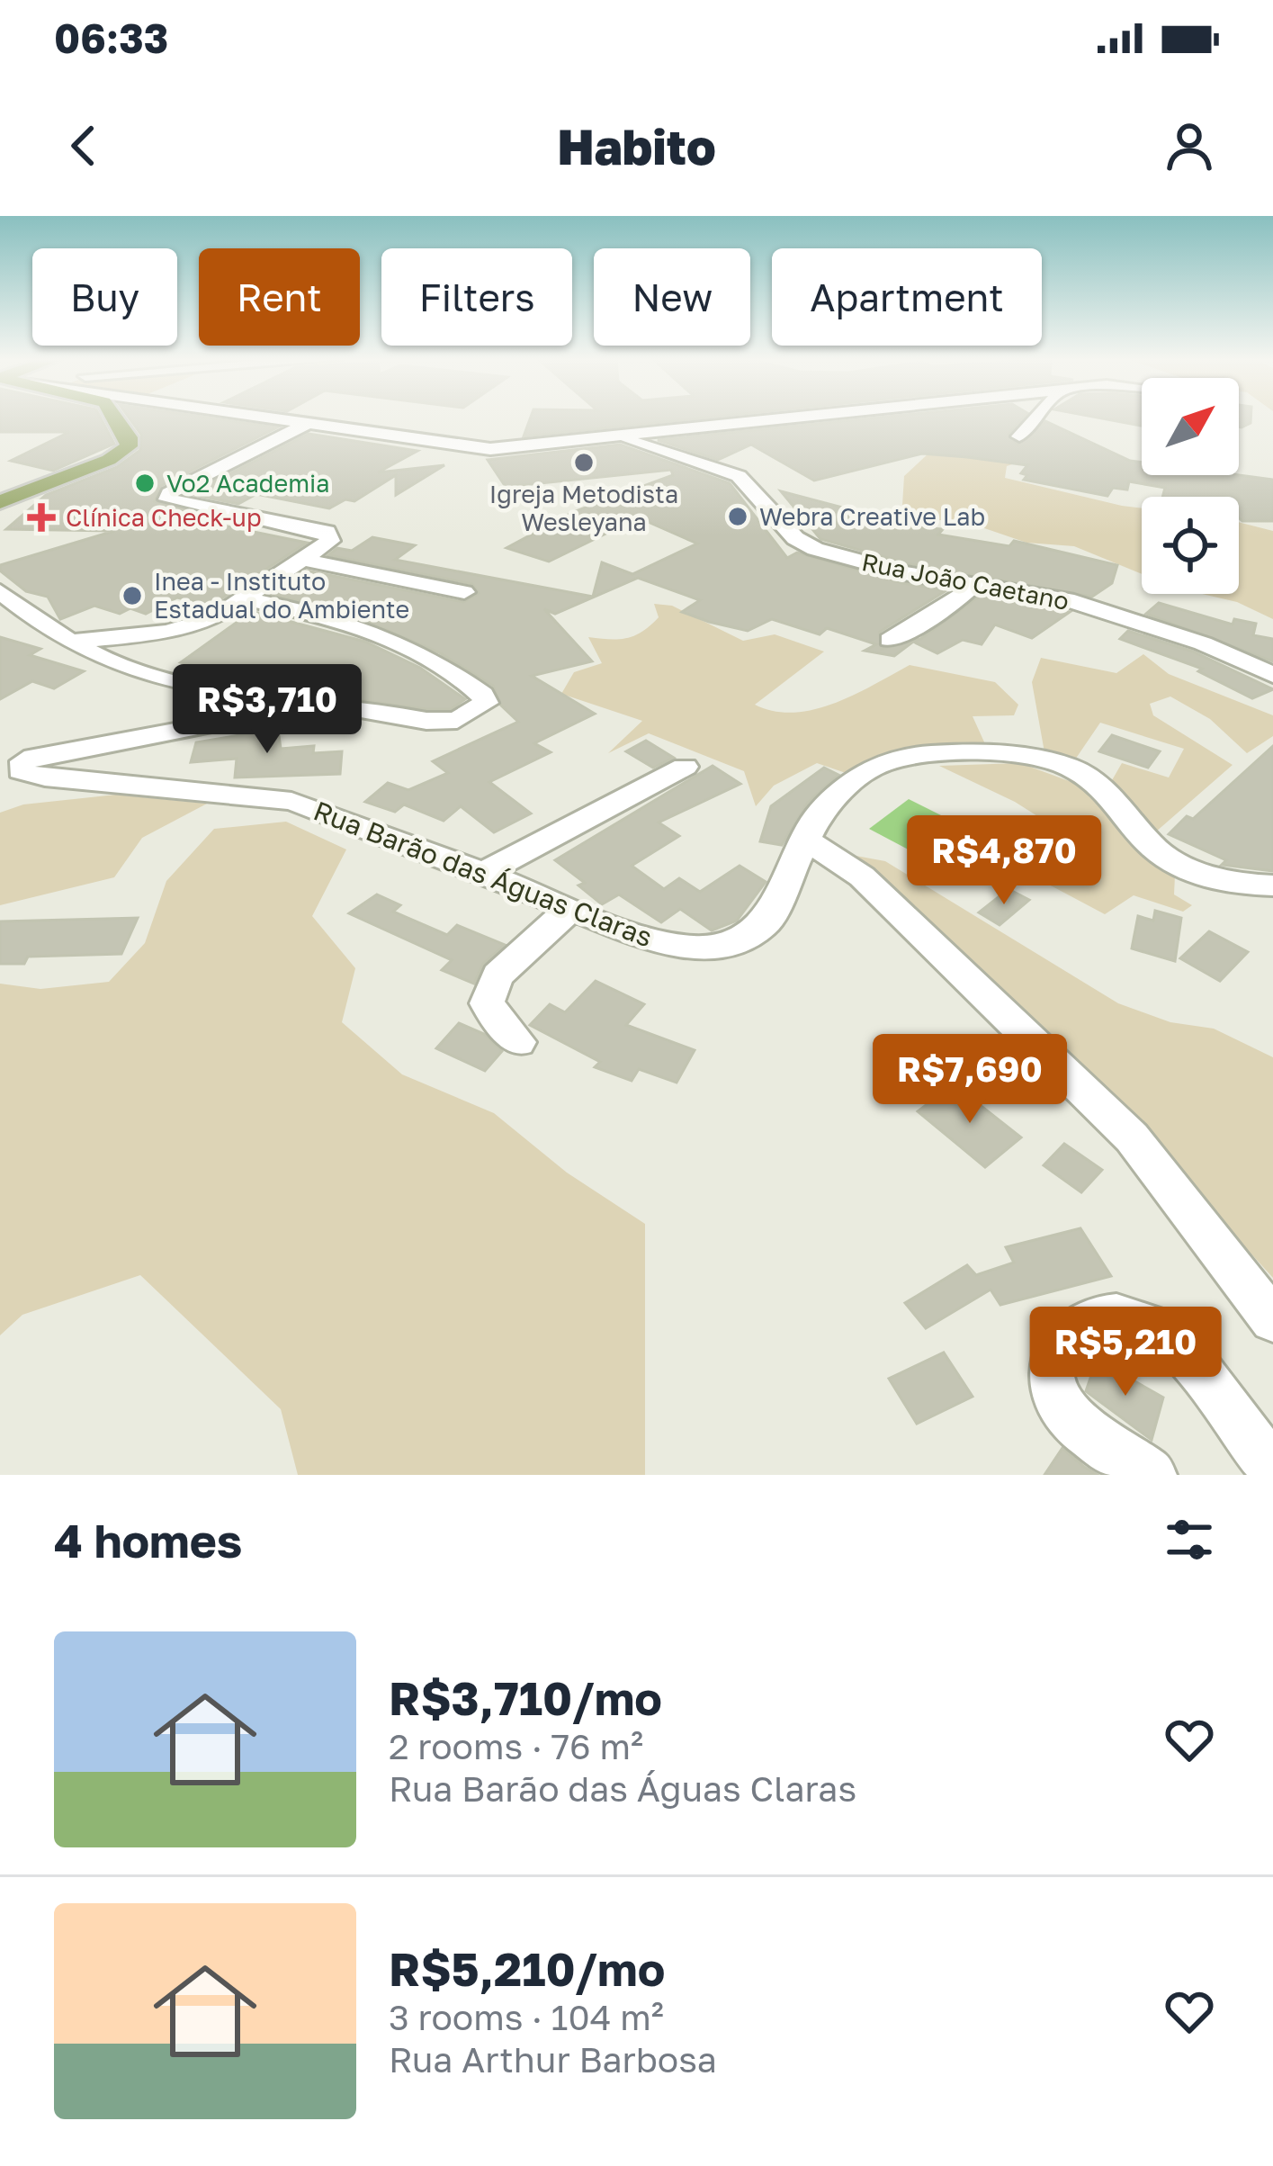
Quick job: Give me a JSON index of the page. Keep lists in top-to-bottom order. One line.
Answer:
{"streets":{"street":["Rua João Caetano","Rua Barão das Águas Claras"]},"places":{"other":["Igreja Metodista Wesleyana","Vo2 Academia","Webra Creative Lab","Inea - Instituto Estadual do Ambiente"],"health":["Clínica Check-up"]},"north":"top right","page":{"status":"06:33","header":"Habito","chip":["Buy","Rent","Filters","New","Apartment"],"price":["R$3,710","R$4,870","R$7,690","R$5,210"],"heading":"4 homes","list":[{"name":"R$3,710/mo","note":"2 rooms · 76 m² · Rua Barão das Águas Claras"},{"name":"R$5,210/mo","note":"3 rooms · 104 m² · Rua Arthur Barbosa"}]}}
